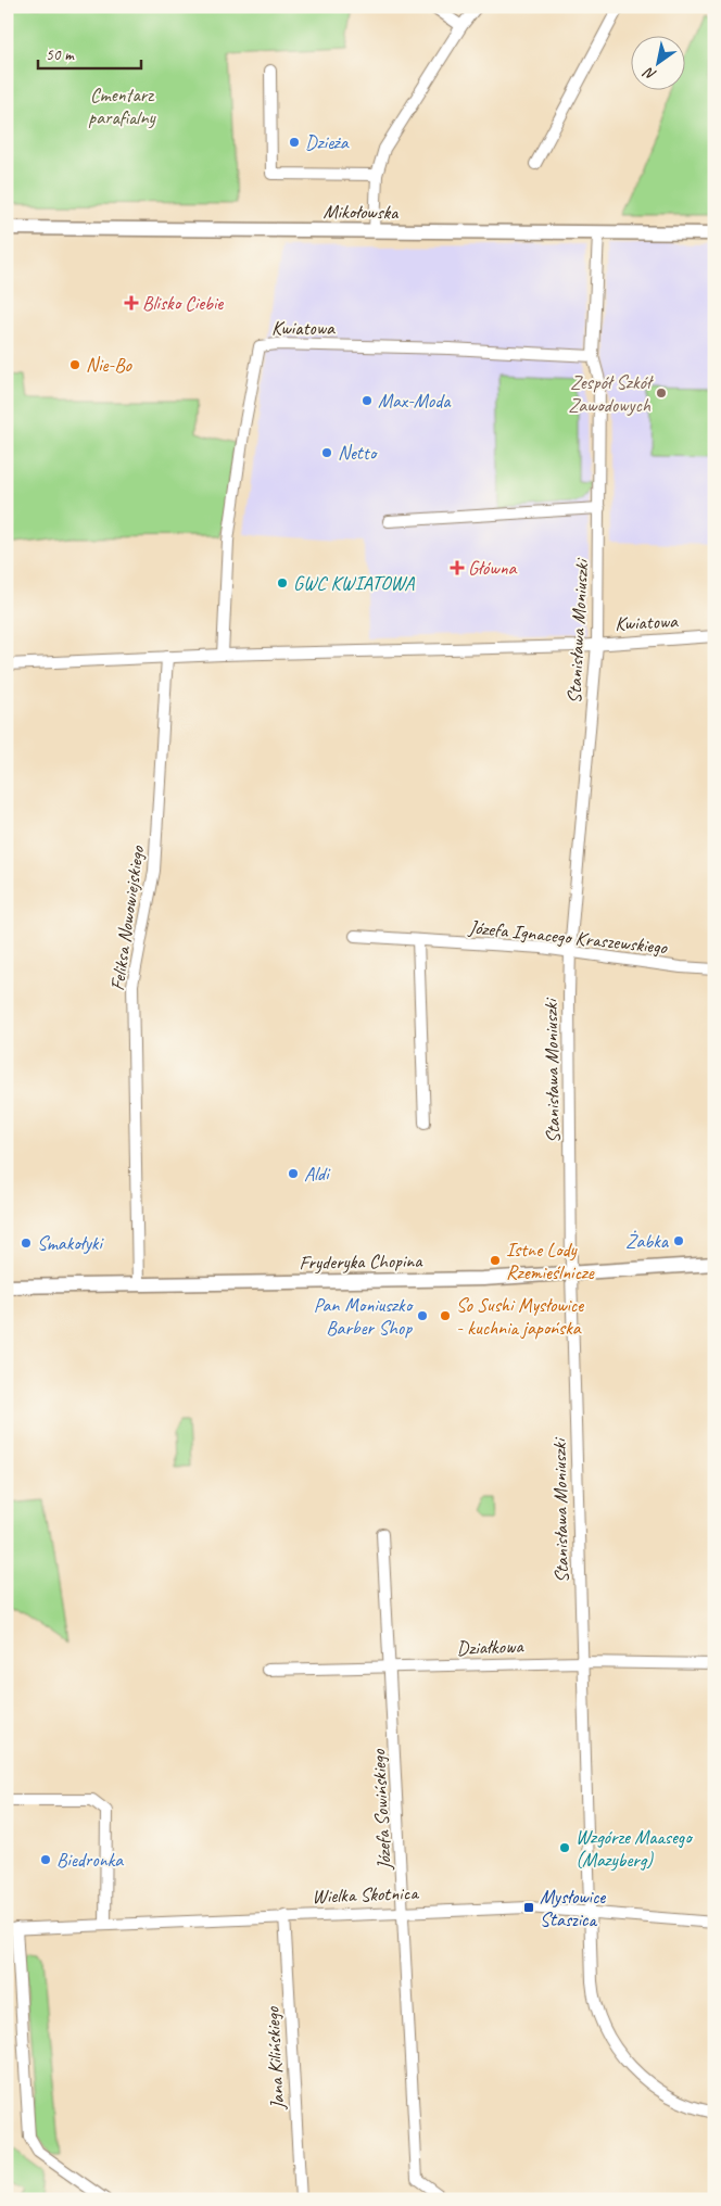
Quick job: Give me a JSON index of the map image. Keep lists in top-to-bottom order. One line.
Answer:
{"streets":{"street":["Mikołowska","Kwiatowa","Stanisława Moniuszki","Feliksa Nowowiejskiego","Józefa Ignacego Kraszewskiego","Fryderyka Chopina","Działkowa","Józefa Sowińskiego","Wielka Skotnica","Jana Kilińskiego"]},"crossings":[["Mikołowska","Stanisława Moniuszki"],["Kwiatowa","Stanisława Moniuszki"],["Kwiatowa","Feliksa Nowowiejskiego"],["Stanisława Moniuszki","Józefa Ignacego Kraszewskiego"],["Stanisława Moniuszki","Fryderyka Chopina"],["Stanisława Moniuszki","Działkowa"],["Stanisława Moniuszki","Wielka Skotnica"],["Feliksa Nowowiejskiego","Fryderyka Chopina"],["Działkowa","Józefa Sowińskiego"],["Józefa Sowińskiego","Wielka Skotnica"],["Wielka Skotnica","Jana Kilińskiego"]],"parks":["Cmentarz parafialny"],"places":{"other":["Dzieża","Nie-Bo","Zespół Szkół Zawodowych","Max-Moda","Netto","GWC KWIATOWA","Aldi","Żabka","Smakołyki","Istne Lody Rzemieślnicze","Pan Moniuszko Barber Shop","So Sushi Mysłowice - kuchnia japońska","Wzgórze Maasego (Mazyberg)","Biedronka"],"health":["Blisko Ciebie","Główna"],"transit":["Mysłowice Staszica"]},"scale_bar":"50 m","north":"bottom left"}
